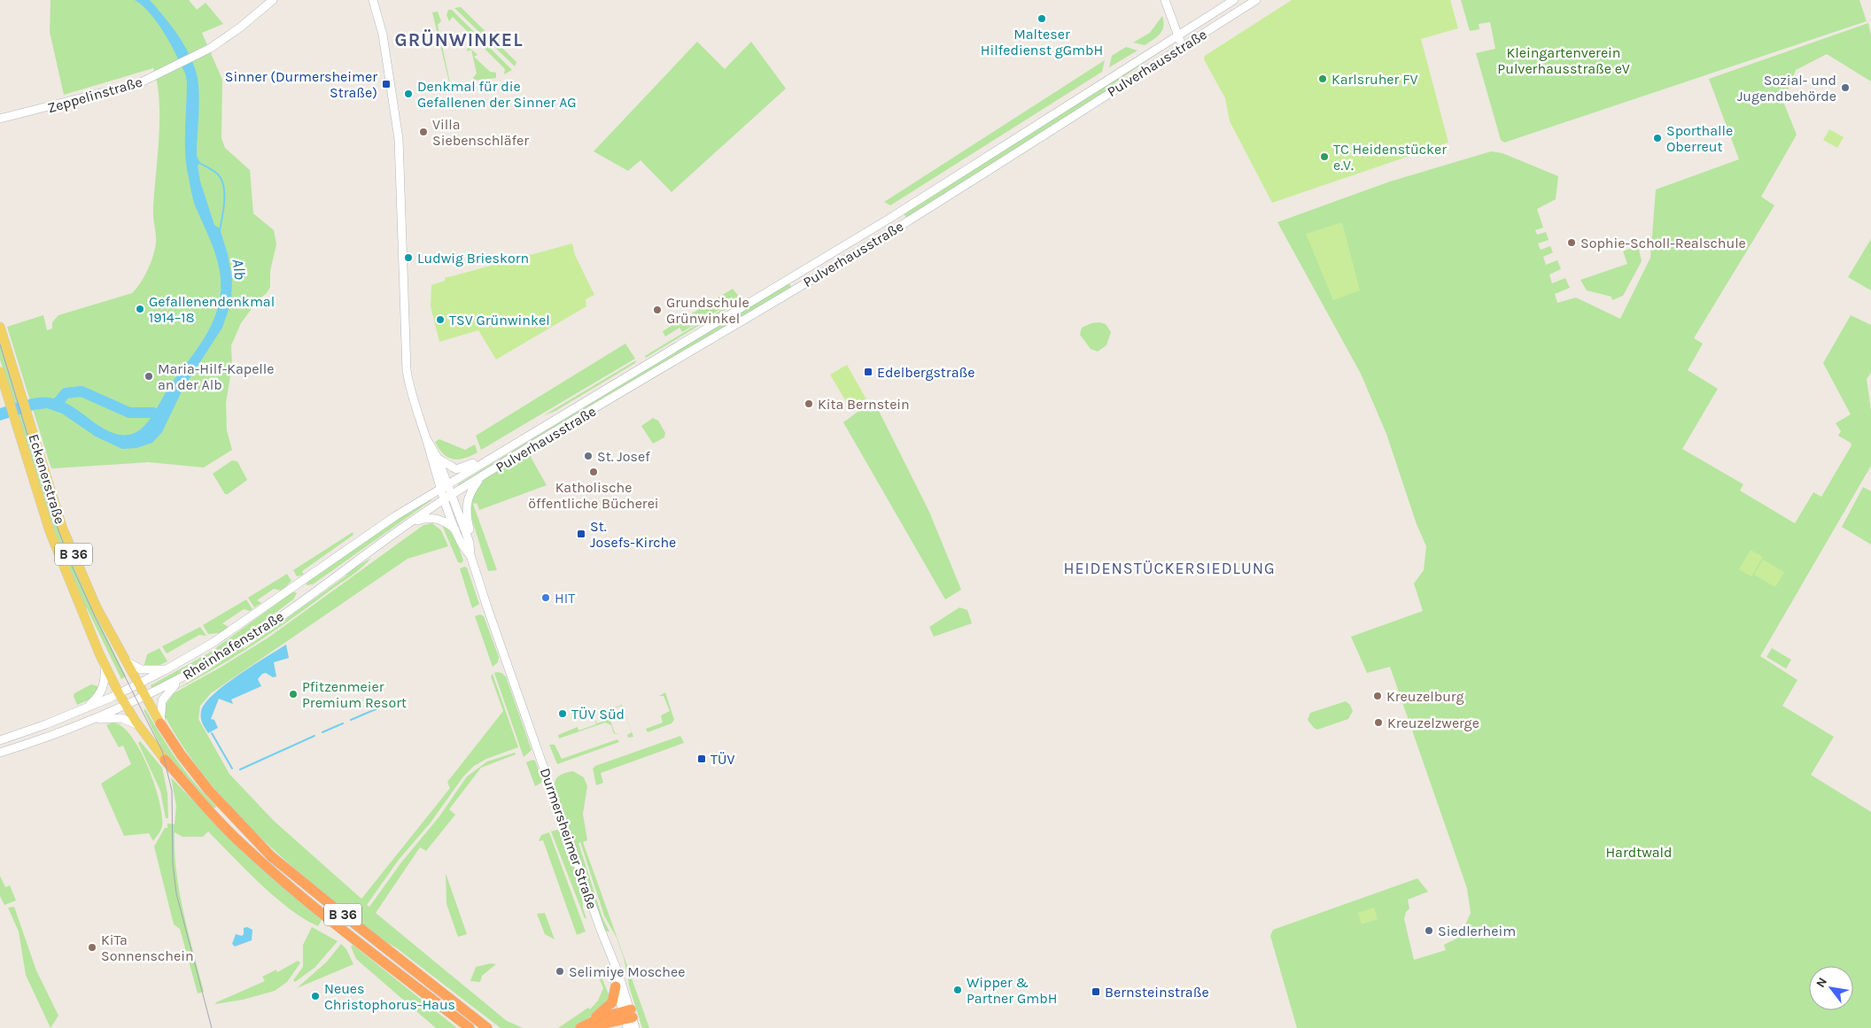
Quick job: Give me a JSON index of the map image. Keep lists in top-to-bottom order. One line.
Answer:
{"streets":{"highway":["B 36"],"main road":["Pulverhausstraße","Zeppelinstraße","Eckenerstraße","Rheinhafenstraße","Durmersheimer Straße"]},"crossings":[["Pulverhausstraße","Rheinhafenstraße"],["Eckenerstraße","B 36"],["Eckenerstraße","Rheinhafenstraße"],["B 36","Rheinhafenstraße"]],"districts":["GRÜNWINKEL","HEIDENSTÜCKERSIEDLUNG"],"water":["Alb"],"parks":["Kleingartenverein Pulverhausstraße eV","Hardtwald"],"places":{"other":["Malteser Hilfedienst gGmbH","Karlsruher FV","Sozial- und Jugendbehörde","Denkmal für die Gefallenen der Sinner AG","Villa Siebenschläfer","Sporthalle Oberreut","TC Heidenstücker e.V.","Sophie-Scholl-Realschule","Ludwig Brieskorn","Gefallenendenkmal 1914–18","Grundschule Grünwinkel","TSV Grünwinkel","Maria-Hilf-Kapelle an der Alb","Kita Bernstein","St. Josef","Katholische öffentliche Bücherei","HIT","Pfitzenmeier Premium Resort","Kreuzelburg","TÜV Süd","Kreuzelzwerge","Siedlerheim","KiTa Sonnenschein","Selimiye Moschee","Wipper & Partner GmbH","Neues Christophorus-Haus"],"transit":["Sinner (Durmersheimer Straße)","Edelbergstraße","St. Josefs-Kirche","TÜV","Bernsteinstraße"]},"north":"top left"}
